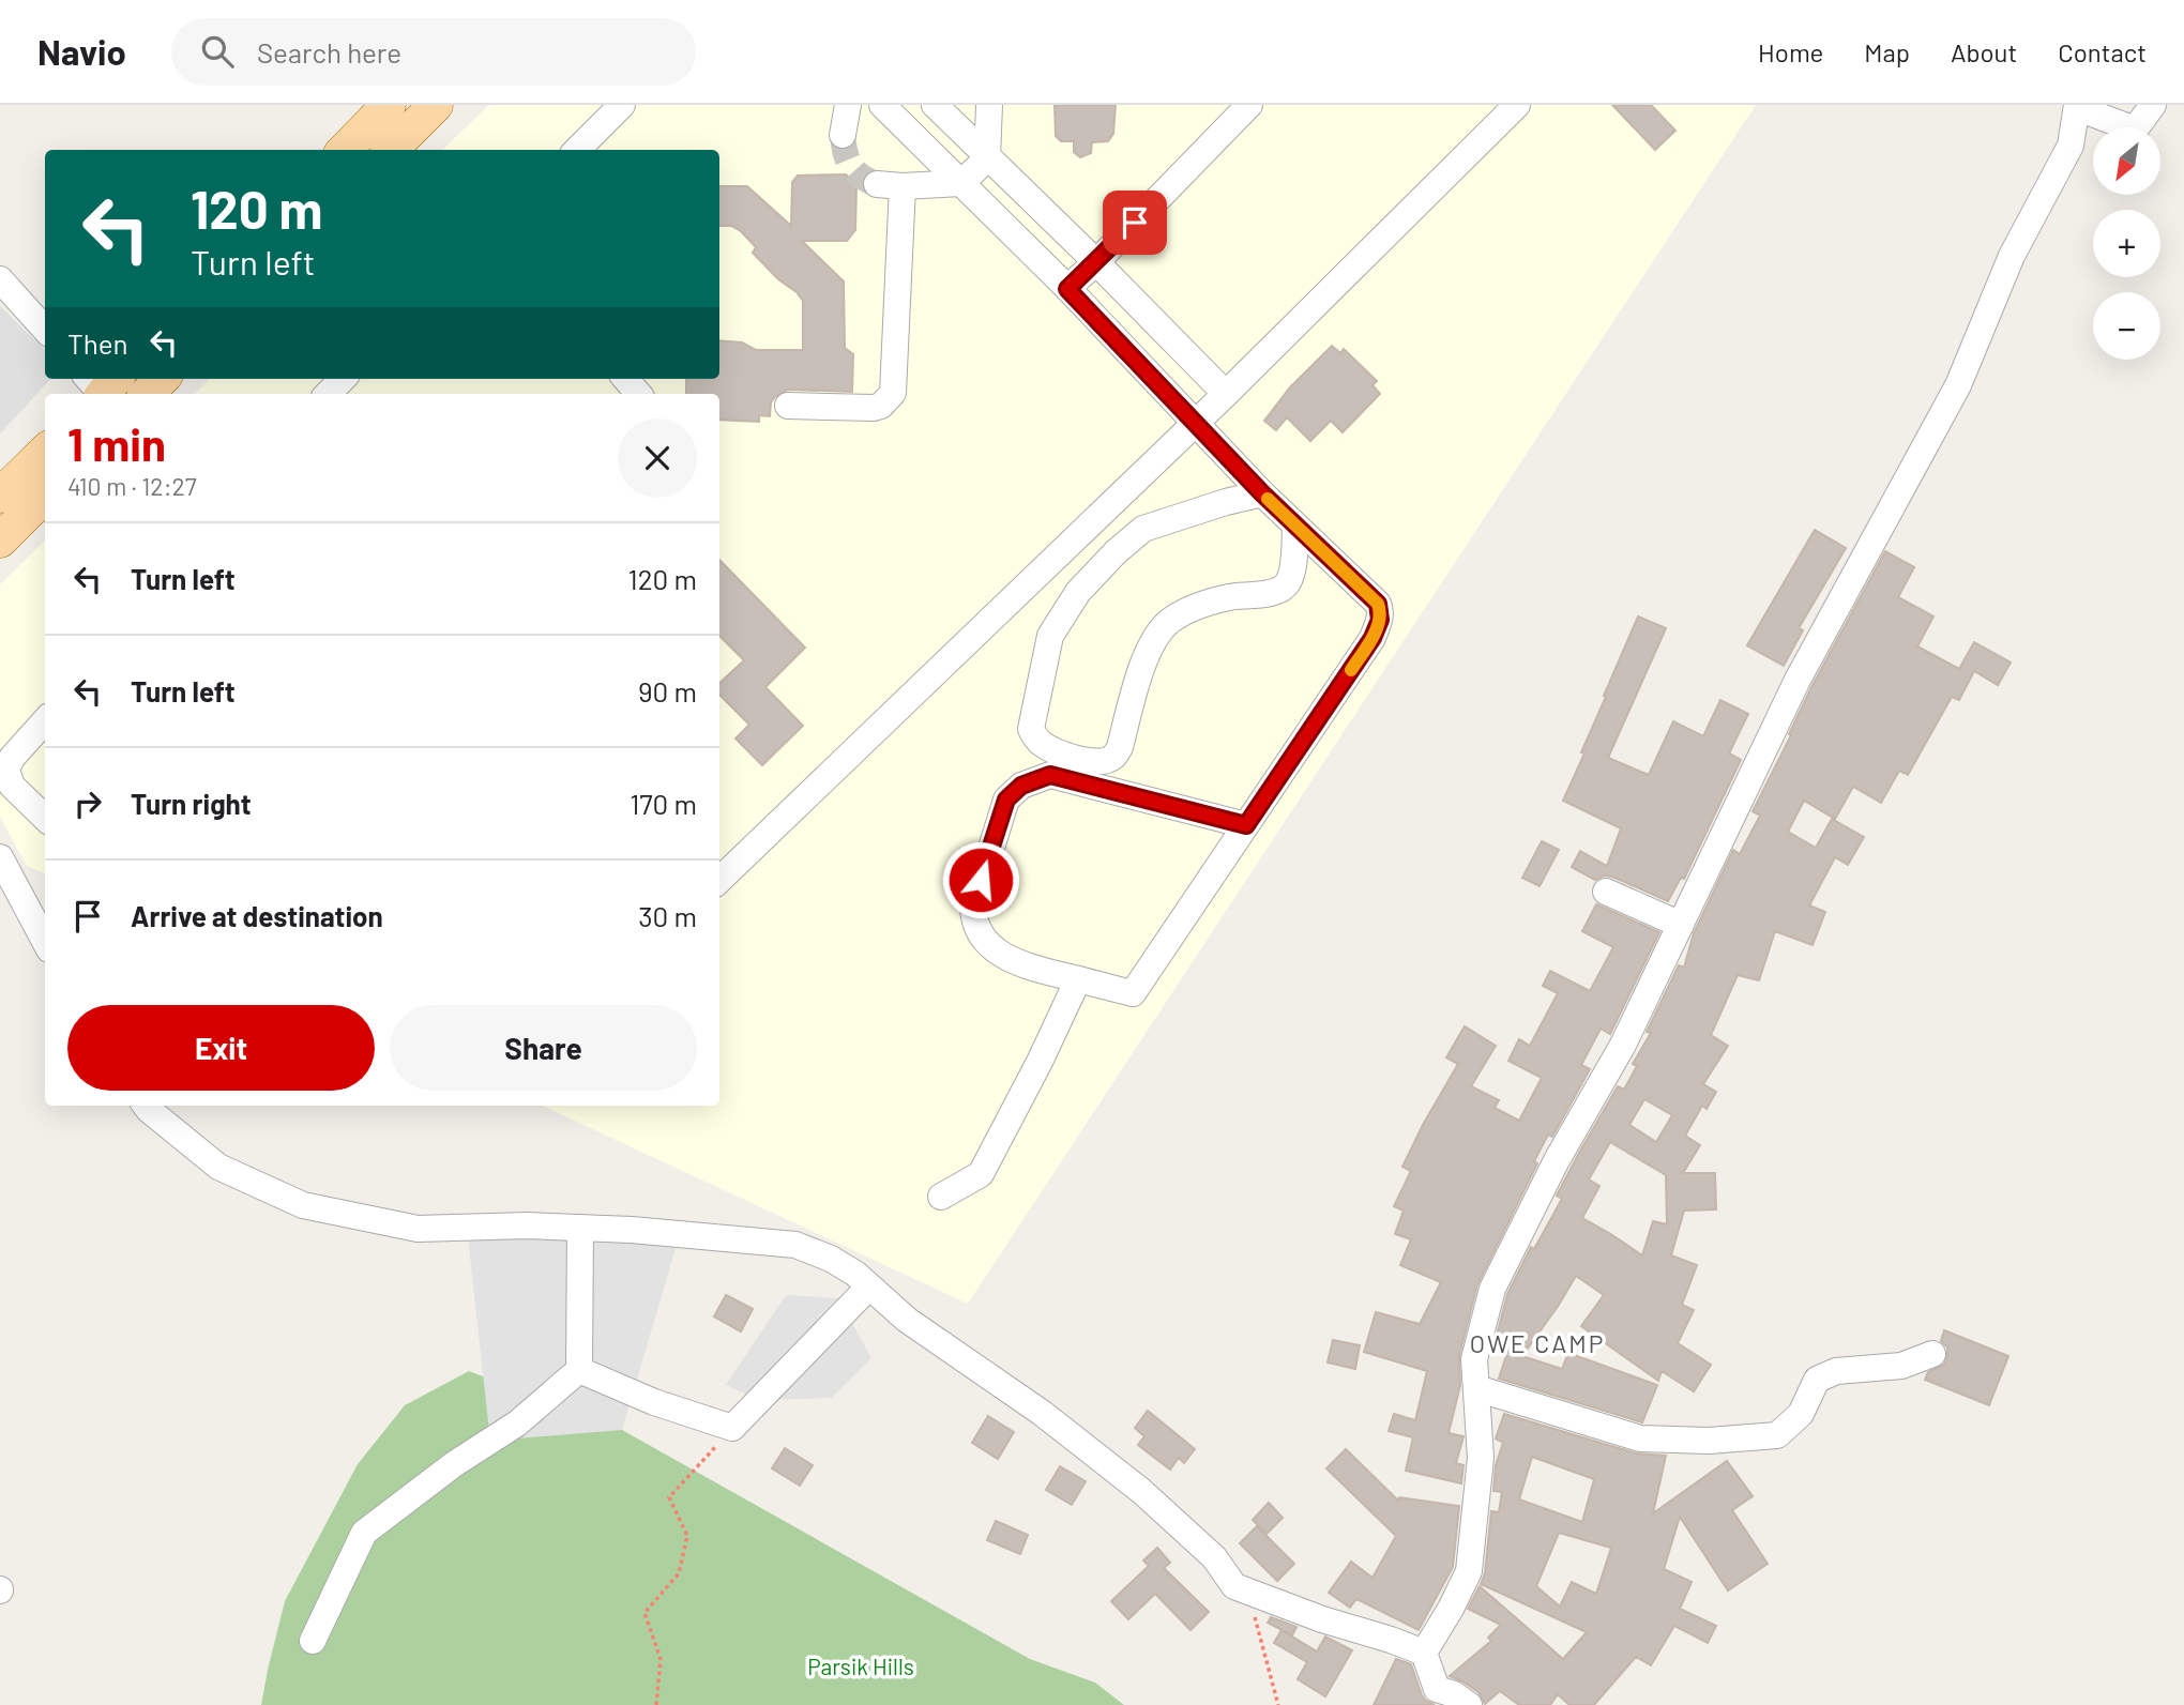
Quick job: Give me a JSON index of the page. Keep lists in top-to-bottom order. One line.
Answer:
{"districts":["OWE CAMP"],"parks":["Parsik Hills"],"north":"bottom left","page":{"header":"Navio","search":"Search here","nav":["Home","Map","About","Contact"],"map_buttons":["+","−"],"turn":["120 m","Turn left"],"then":"Then","heading":["1 min","410 m · 12:27"],"list":[{"name":"Turn left","value":"120 m"},{"name":"Turn left","value":"90 m"},{"name":"Turn right","value":"170 m"},{"name":"Arrive at destination","value":"30 m"}],"buttons":["Exit","Share"]}}
